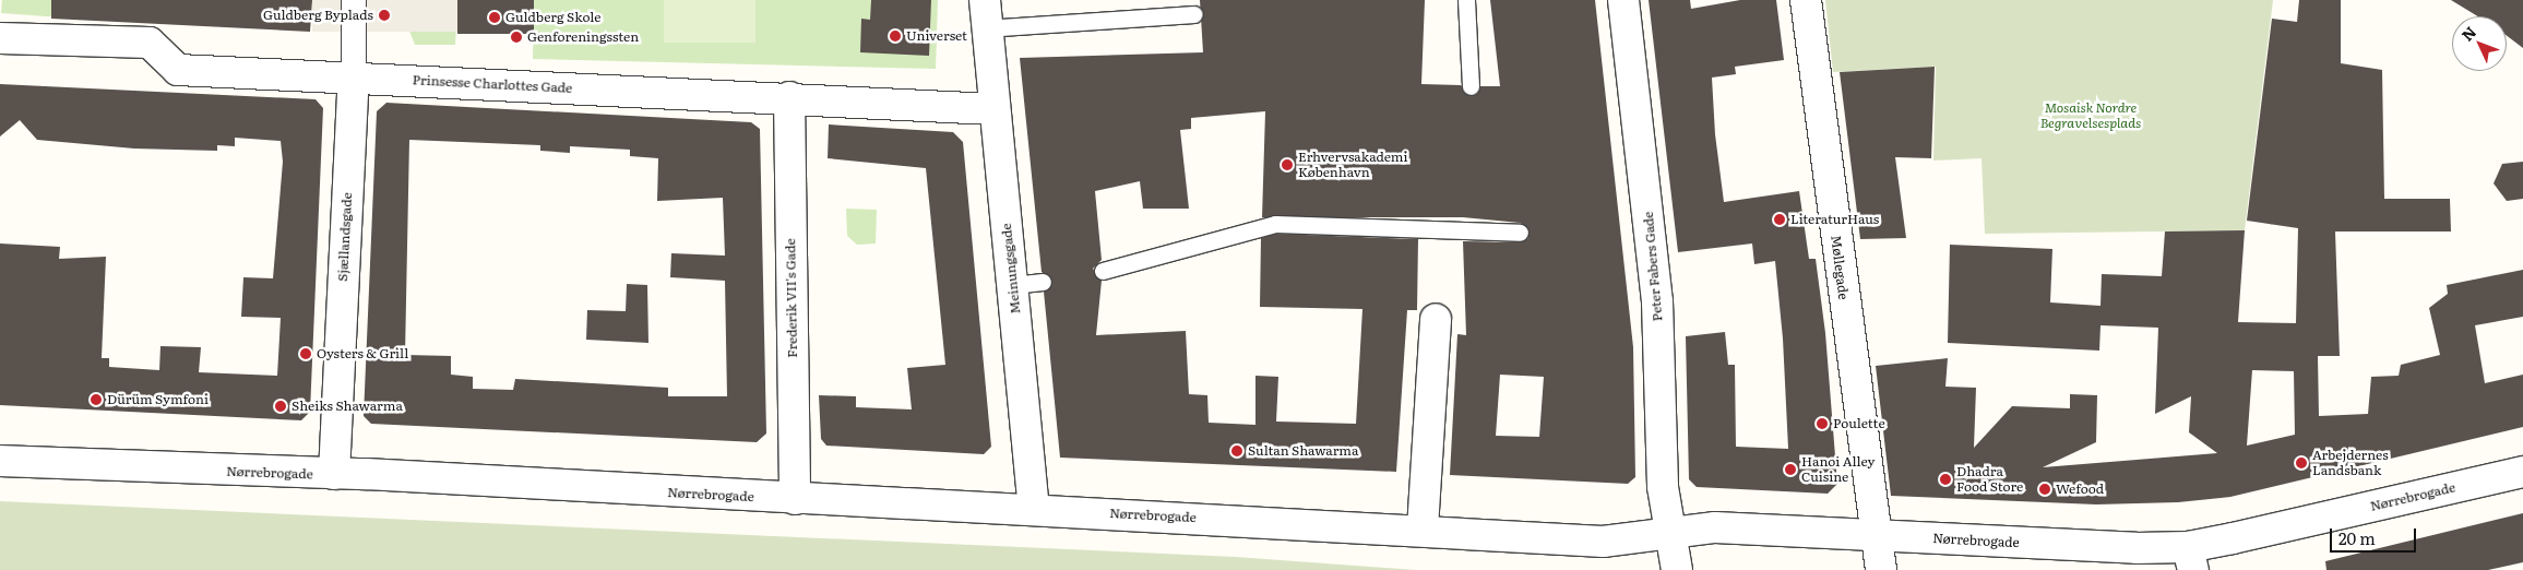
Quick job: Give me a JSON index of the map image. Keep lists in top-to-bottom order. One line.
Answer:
{"streets":{"street":["Prinsesse Charlottes Gade","Sjællandsgade","Peter Fabers Gade","Møllegade","Meinungsgade","Frederik VII's Gade","Nørrebrogade"]},"crossings":[["Prinsesse Charlottes Gade","Sjællandsgade"],["Prinsesse Charlottes Gade","Meinungsgade"],["Prinsesse Charlottes Gade","Frederik VII's Gade"],["Sjællandsgade","Nørrebrogade"],["Peter Fabers Gade","Nørrebrogade"],["Møllegade","Nørrebrogade"],["Meinungsgade","Nørrebrogade"],["Frederik VII's Gade","Nørrebrogade"]],"parks":["Mosaisk Nordre Begravelsesplads"],"places":["Guldberg Byplads","Guldberg Skole","Universet","Genforeningssten","Erhvervsakademi København","LiteraturHaus","Oysters & Grill","Dürüm Symfoni","Sheiks Shawarma","Poulette","Sultan Shawarma","Arbejdernes Landsbank","Hanoi Alley Cuisine","Dhadra Food Store","Wefood"],"scale_bar":"20 m","north":"top left"}
